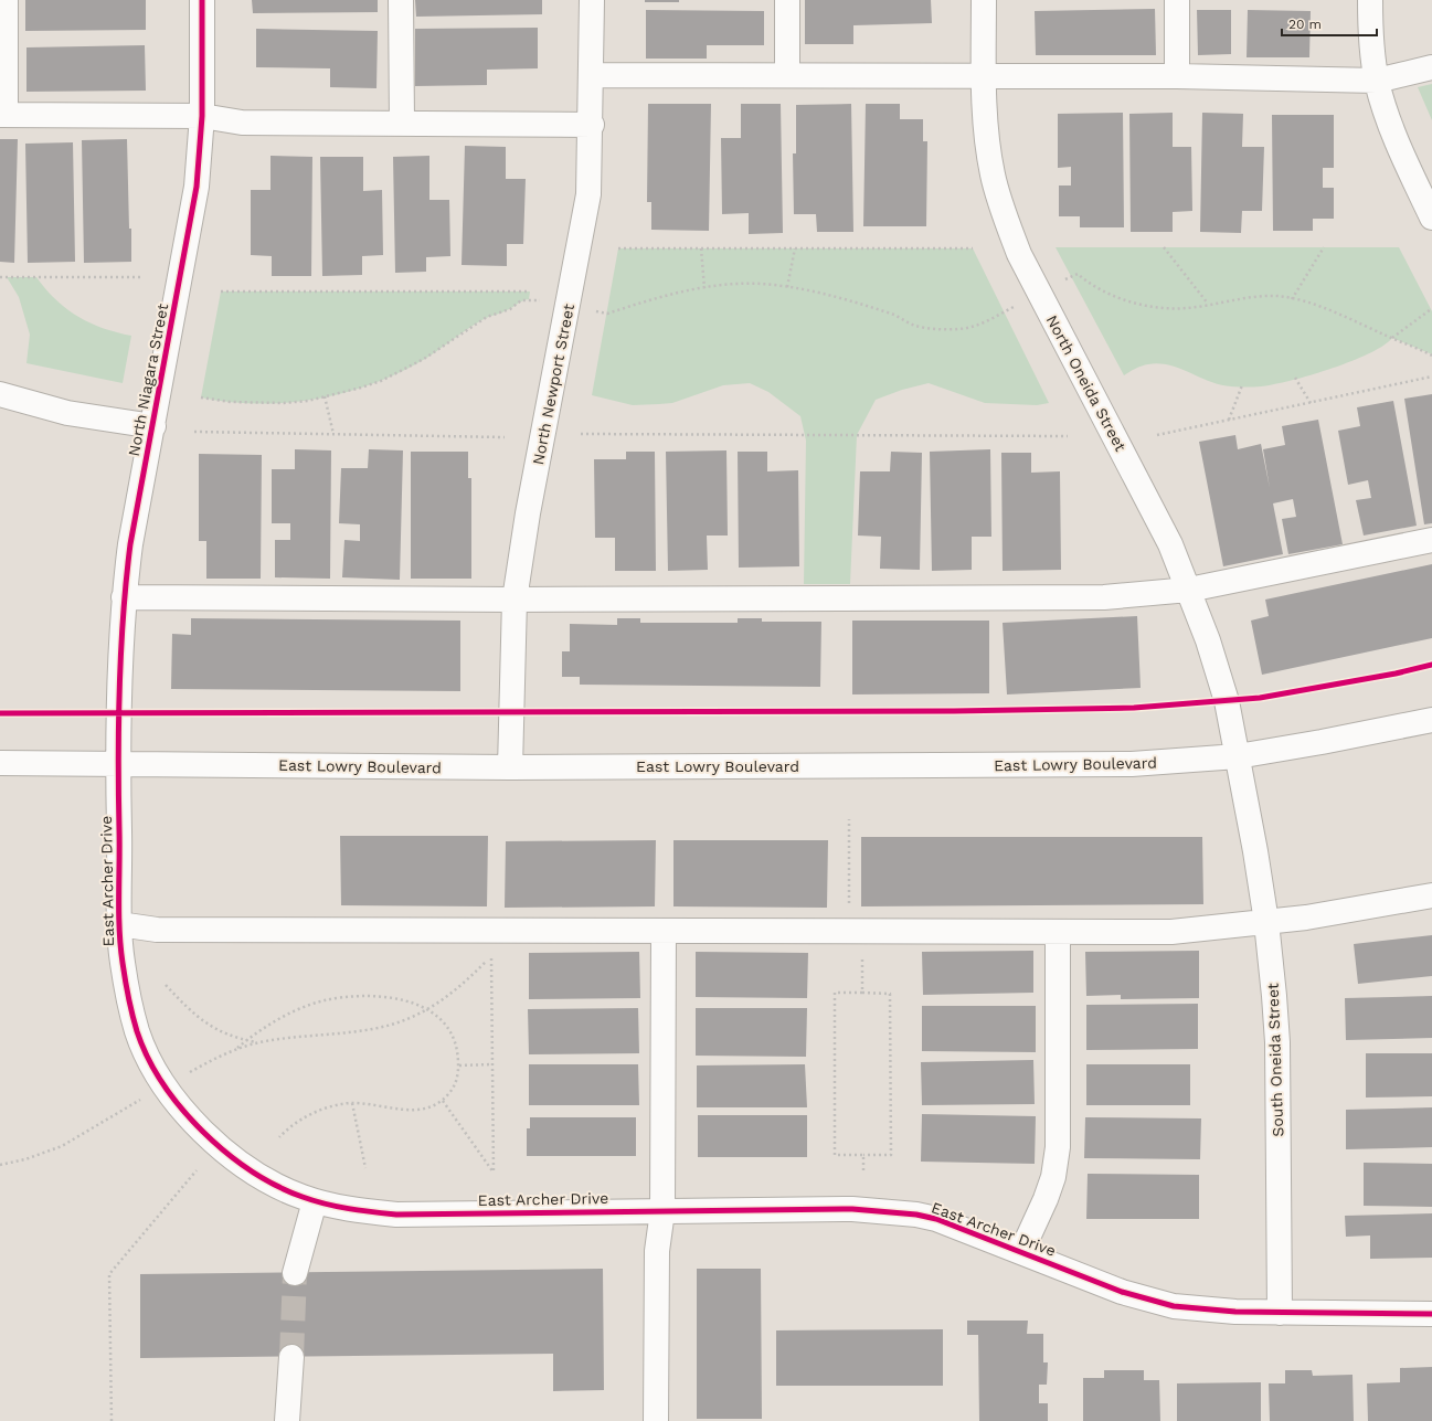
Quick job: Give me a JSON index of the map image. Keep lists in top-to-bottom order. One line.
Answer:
{"streets":{"street":["North Niagara Street","North Oneida Street","North Newport Street","East Lowry Boulevard","East Archer Drive","South Oneida Street"]},"crossings":[["North Niagara Street","East Lowry Boulevard"],["North Niagara Street","East Archer Drive"],["North Oneida Street","East Lowry Boulevard"],["North Oneida Street","South Oneida Street"],["North Newport Street","East Lowry Boulevard"],["East Lowry Boulevard","East Archer Drive"],["East Lowry Boulevard","South Oneida Street"],["East Archer Drive","South Oneida Street"]],"scale_bar":"20 m"}
